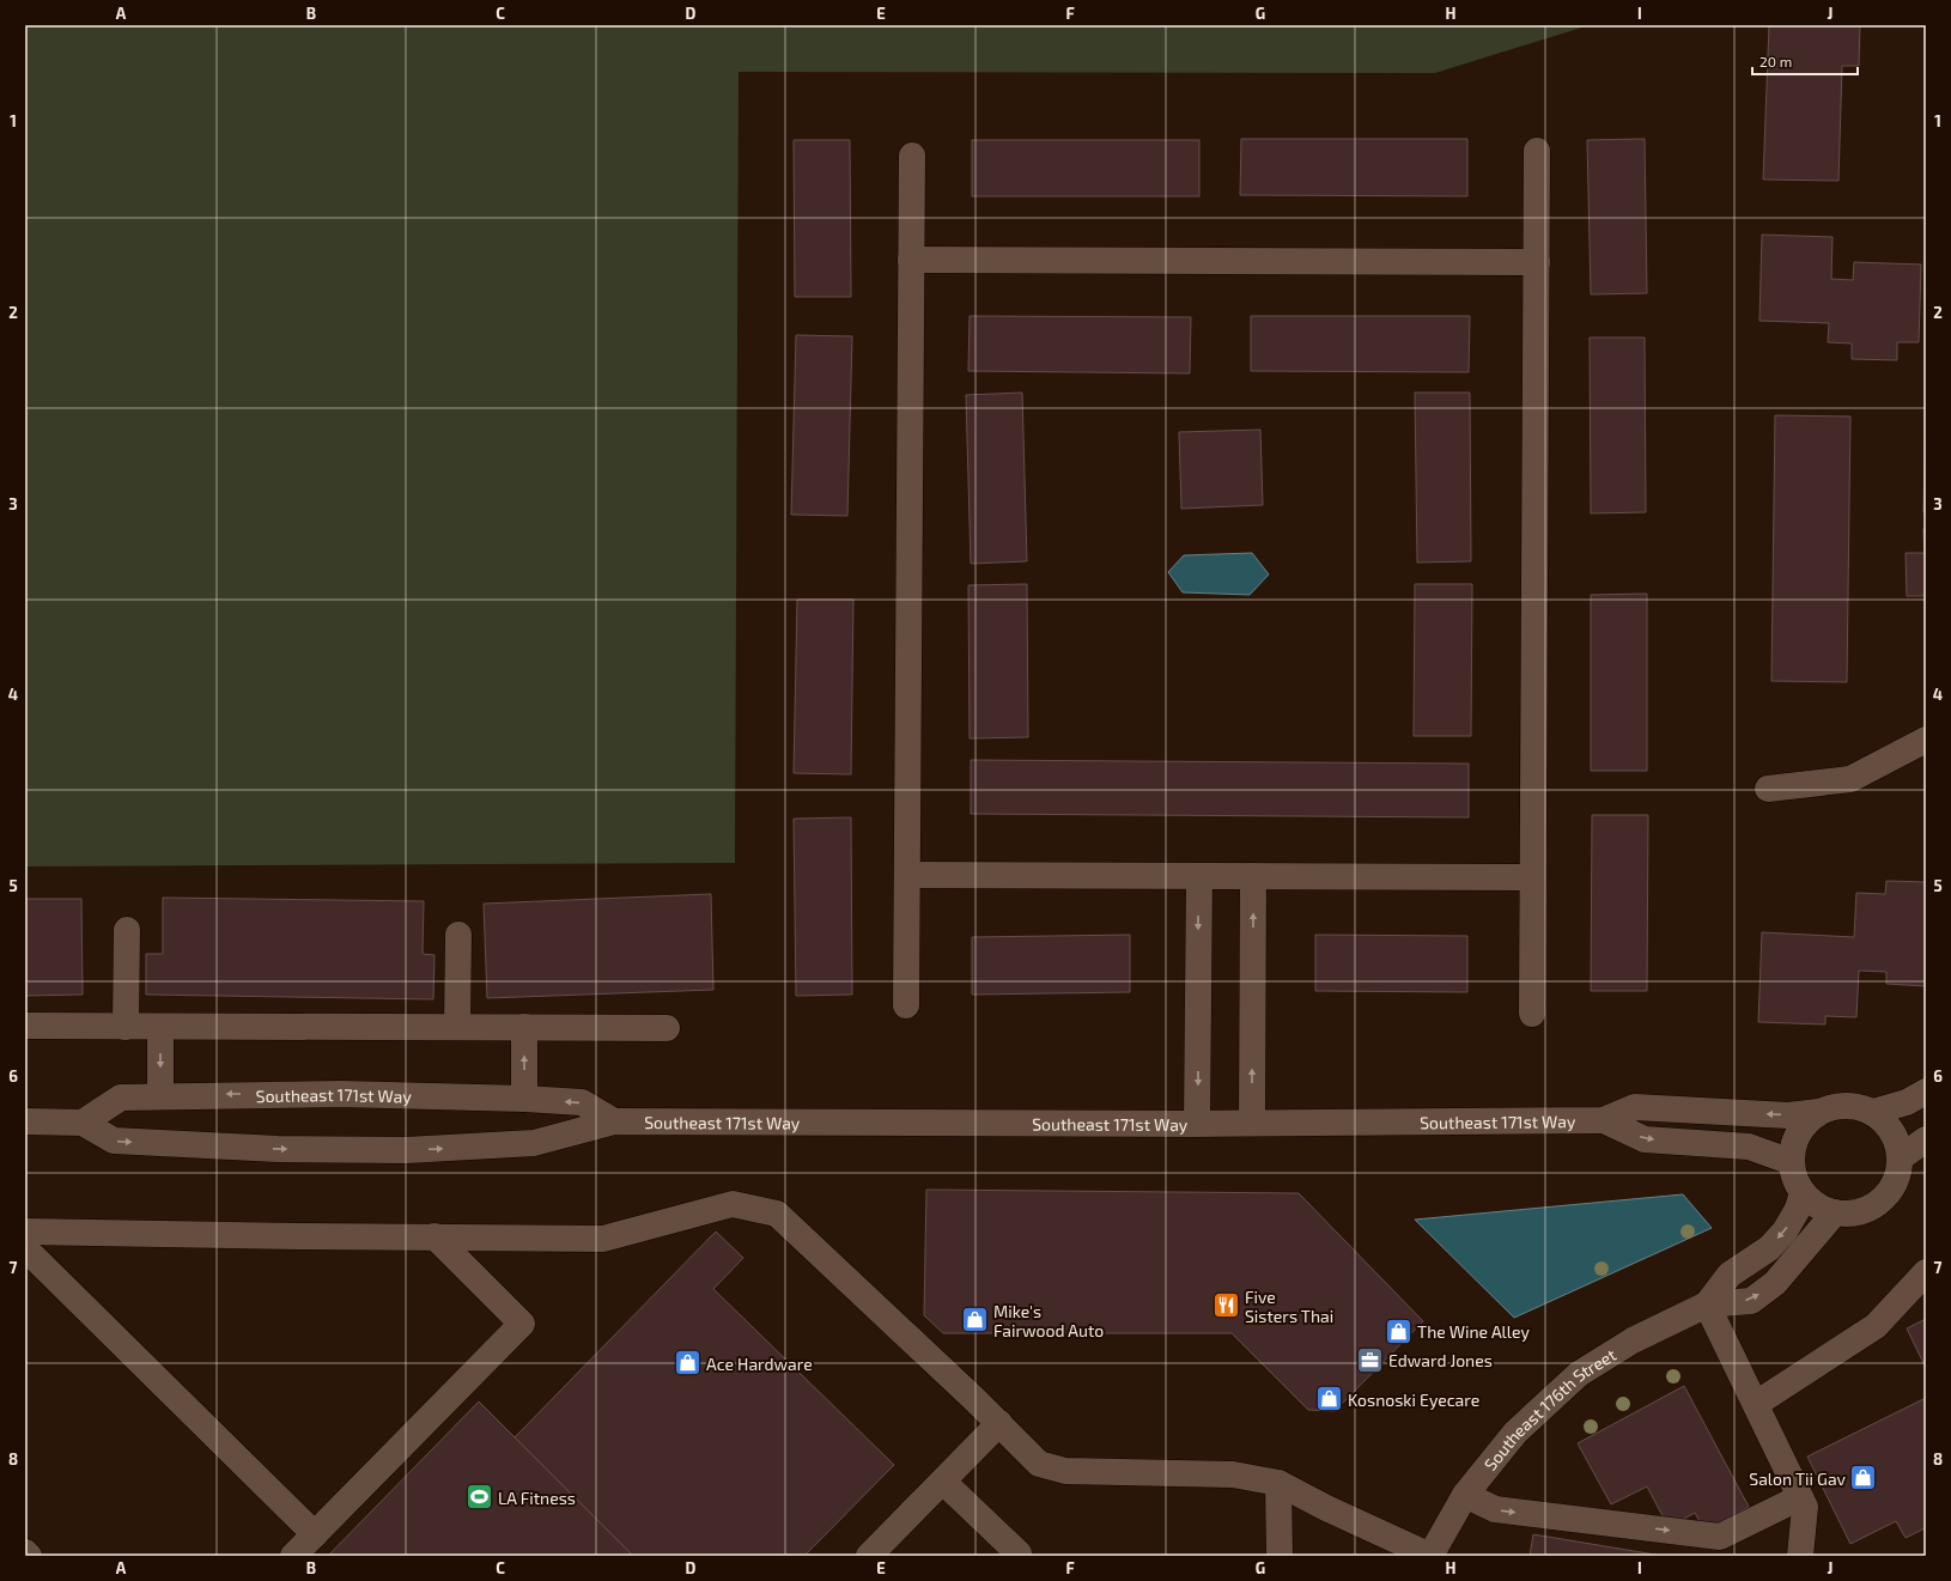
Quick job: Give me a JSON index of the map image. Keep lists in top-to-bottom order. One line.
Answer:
{"streets":{"street":["Southeast 171st Way","Southeast 176th Street"]},"crossings":[["Southeast 171st Way","Southeast 176th Street"]],"places":{"restaurant":["Five Sisters Thai"],"shop":["Mike's Fairwood Auto","The Wine Alley","Ace Hardware","Kosnoski Eyecare","Salon Tii Gav"],"office":["Edward Jones"],"sports":["LA Fitness"]},"scale_bar":"20 m","grid":{"columns":["A","B","C","D","E","F","G","H","I","J"],"rows":["1","2","3","4","5","6","7","8"]}}
